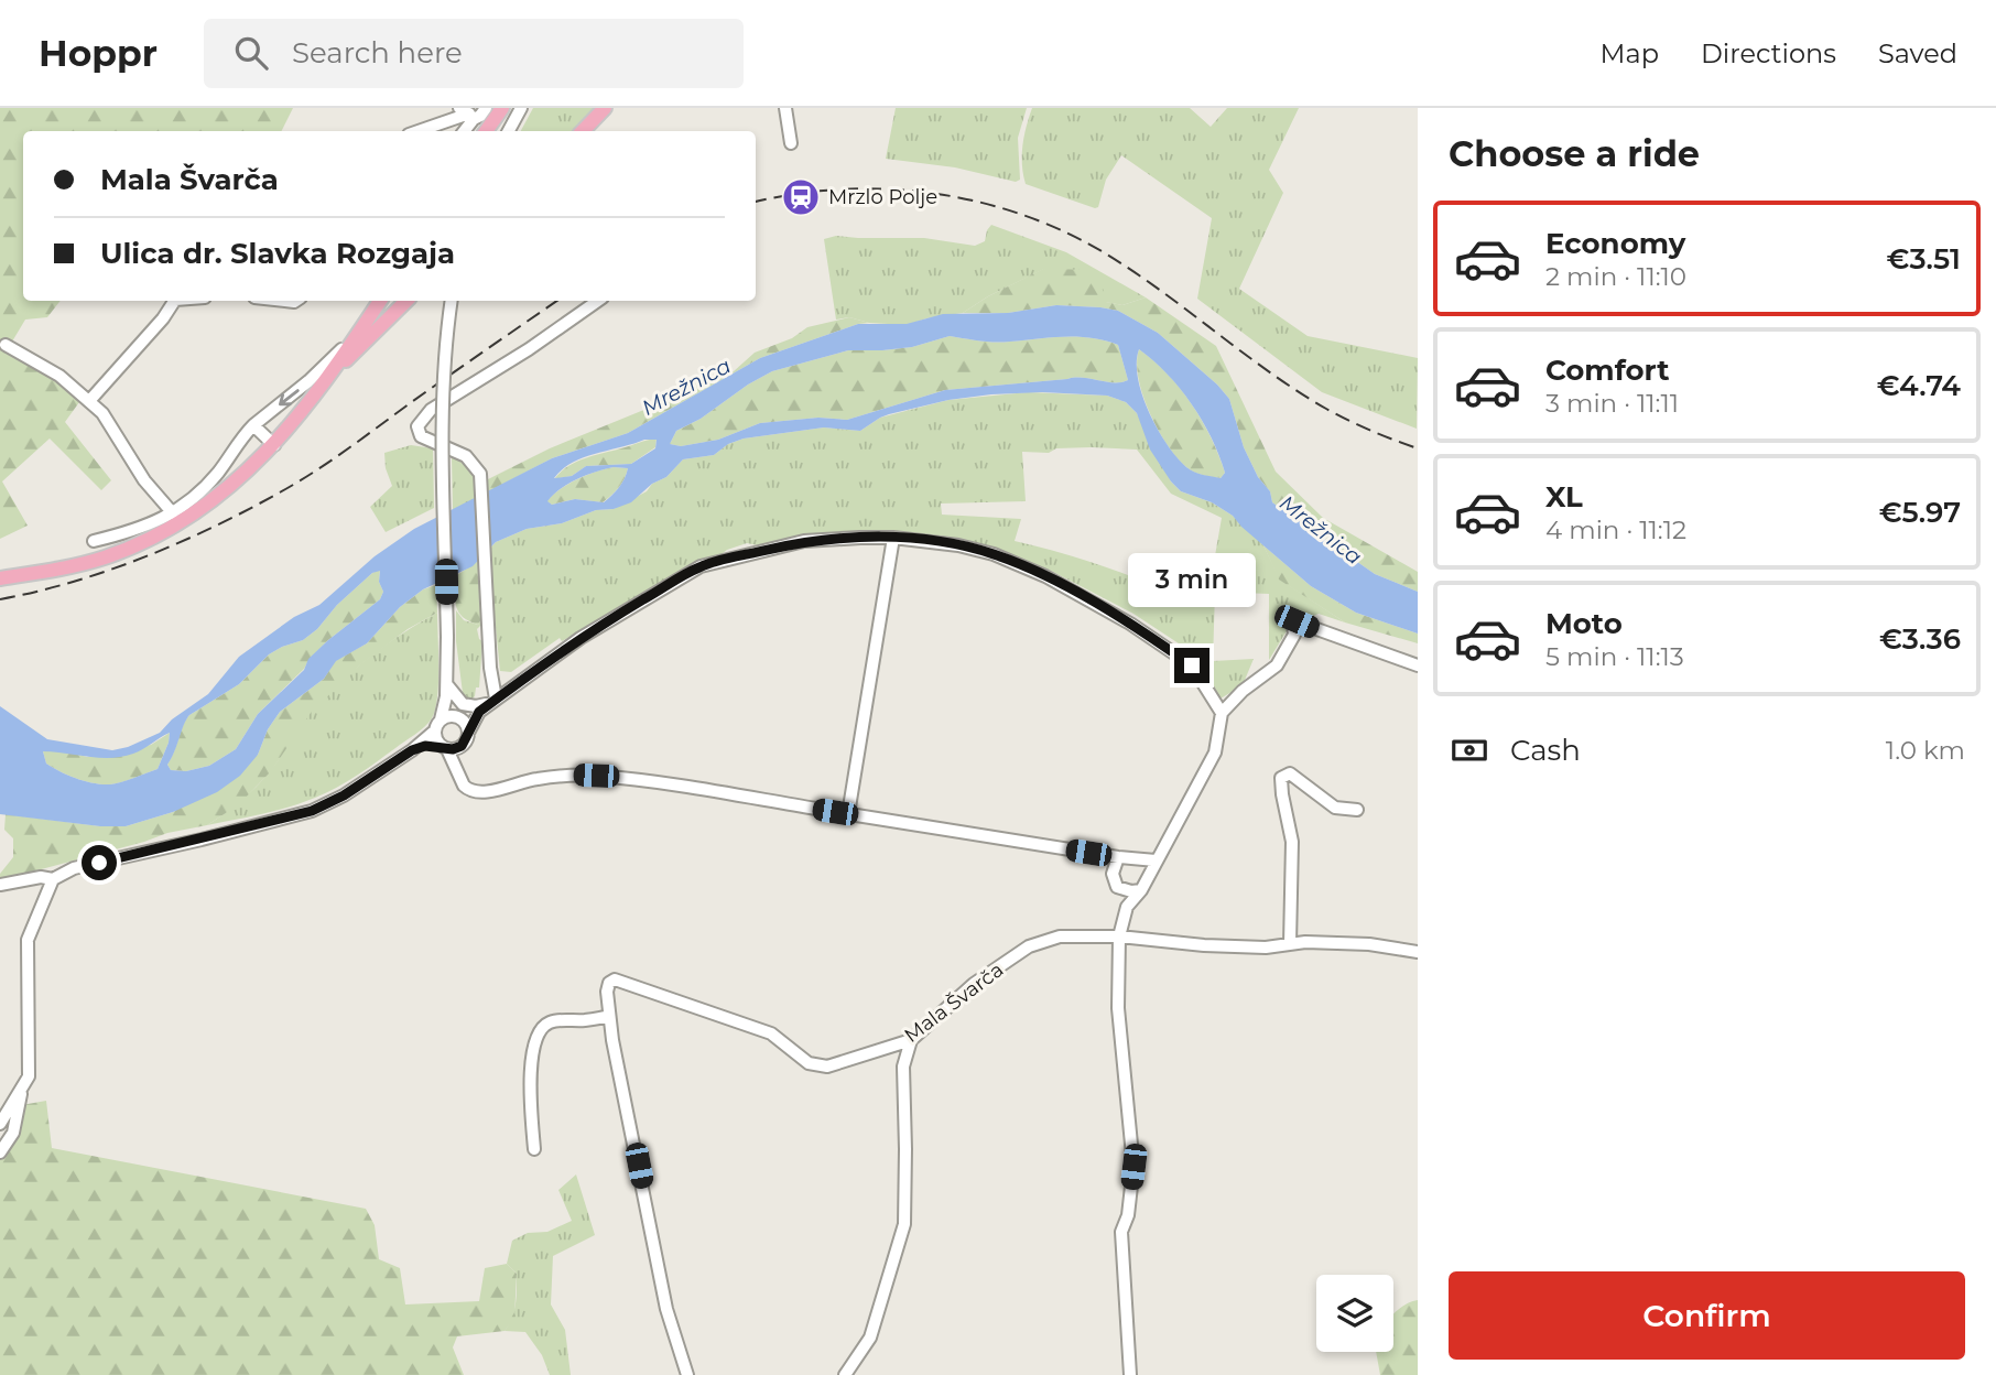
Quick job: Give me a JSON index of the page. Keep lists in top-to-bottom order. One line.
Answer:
{"streets":{"street":["Mala Švarča"]},"water":["Mrežnica"],"places":{"station":["Mrzlo Polje"]},"page":{"header":"Hoppr","search":"Search here","nav":["Map","Directions","Saved"],"heading":"Choose a ride","banner":["Mala Švarča","Ulica dr. Slavka Rozgaja"],"list":[{"name":"Economy","note":"2 min · 11:10","value":"€3.51"},{"name":"Comfort","note":"3 min · 11:11","value":"€4.74"},{"name":"XL","note":"4 min · 11:12","value":"€5.97"},{"name":"Moto","note":"5 min · 11:13","value":"€3.36"}],"bubble":"3 min","pay":["Cash","1.0 km"],"buttons":"Confirm"}}
